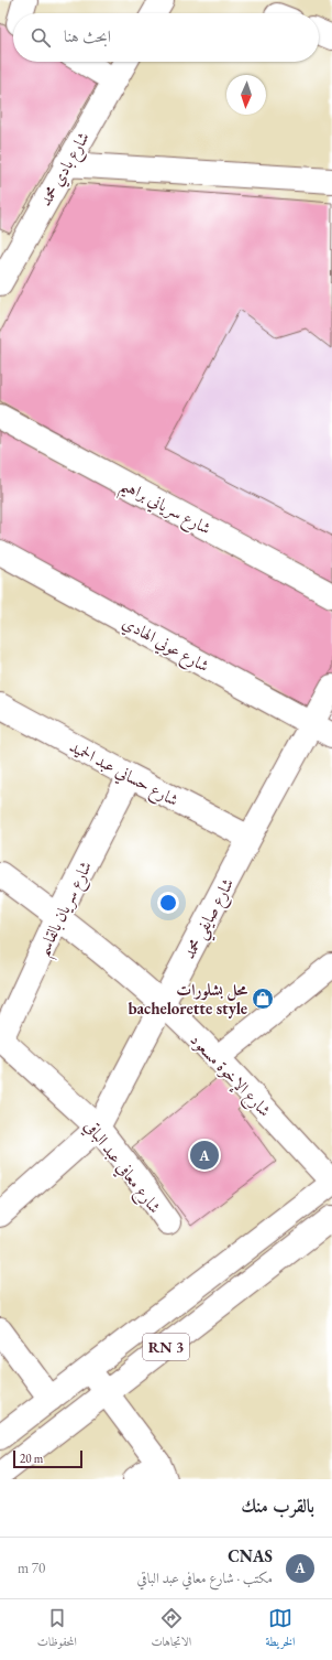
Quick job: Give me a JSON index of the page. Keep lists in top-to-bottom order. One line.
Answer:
{"streets":{"street":["شارع بادي محمد","شارع سرياني براهيم","شارع عوني الهادي","شارع حساني عبد الحميد","شارع سريان بالقاسم","شارع صايفي محمد","شارع الإخوة مسعود","شارع معافي عبد الباقي","RN 3"]},"crossings":[["شارع عوني الهادي","شارع صايفي محمد"],["شارع حساني عبد الحميد","شارع سريان بالقاسم"],["شارع حساني عبد الحميد","شارع صايفي محمد"],["شارع سريان بالقاسم","شارع الإخوة مسعود"],["شارع سريان بالقاسم","شارع معافي عبد الباقي"],["شارع صايفي محمد","شارع الإخوة مسعود"],["شارع صايفي محمد","شارع معافي عبد الباقي"],["شارع الإخوة مسعود","RN 3"]],"places":{"shop":["محل بشلورات bachelorette style"]},"scale_bar":"20 m","north":"bottom","page":{"search":"ابحث هنا","pins":"A","scale":"20 m","heading":"بالقرب منك","list":[{"mark":"A","name":"CNAS","note":"مكتب · شارع معافي عبد الباقي","value":"70 m"}],"nav":["الخريطة","الاتجاهات","المحفوظات"]}}
